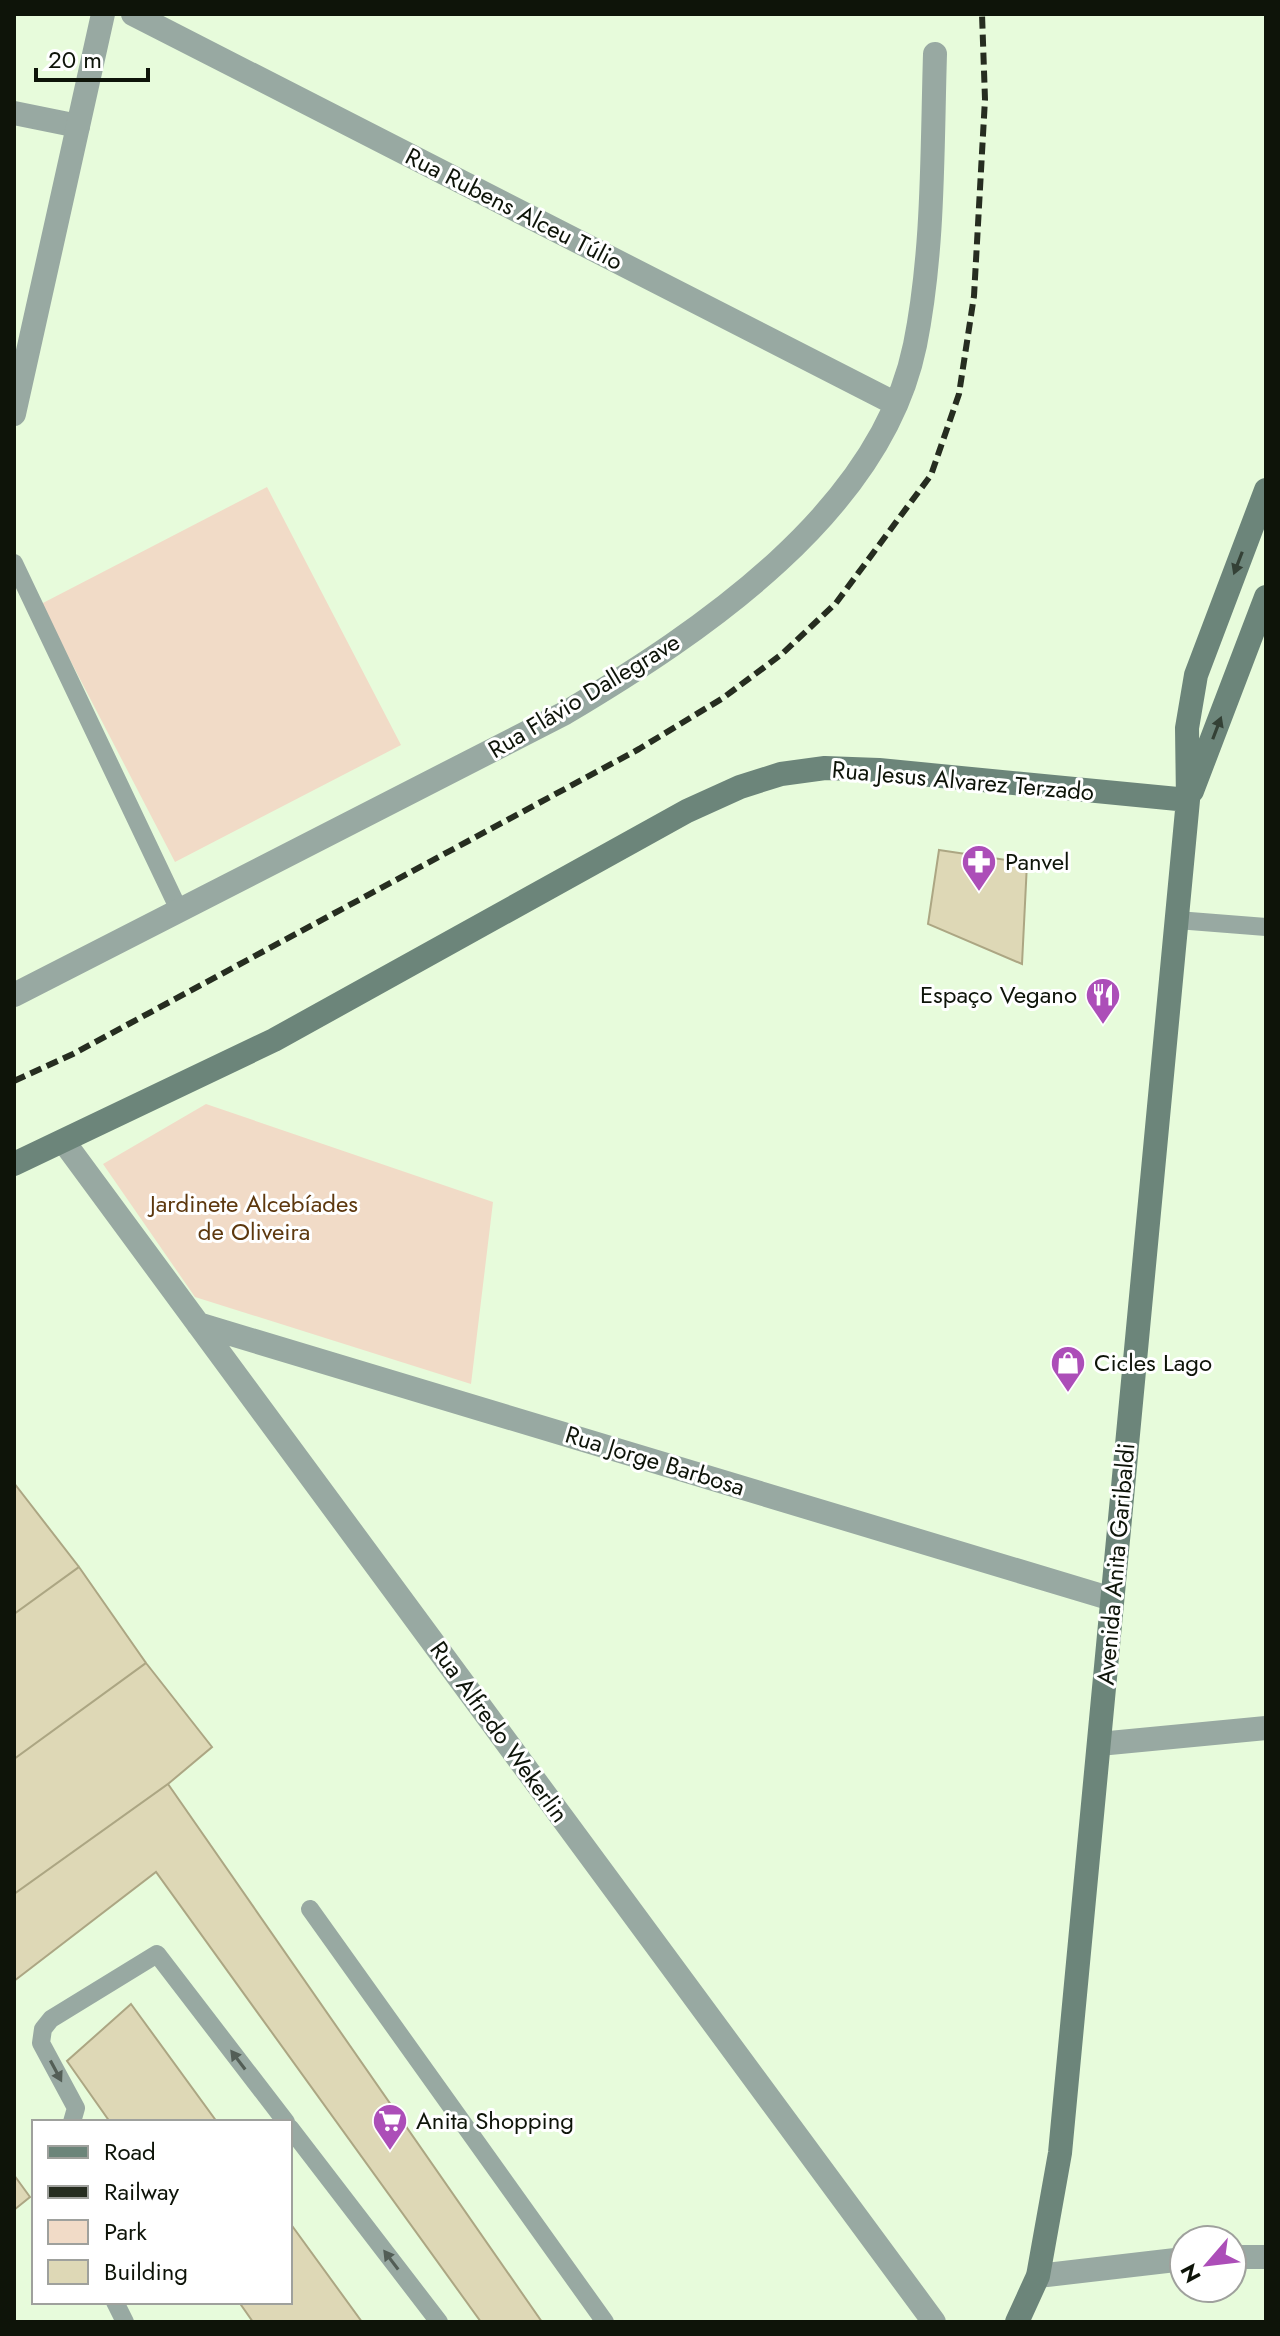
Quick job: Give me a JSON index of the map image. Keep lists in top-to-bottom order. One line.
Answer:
{"streets":{"main road":["Rua Jesus Alvarez Terzado","Avenida Anita Garibaldi"],"street":["Rua Rubens Alceu Túlio","Rua Flávio Dallegrave","Rua Jorge Barbosa","Rua Alfredo Wekerlin"]},"crossings":[["Rua Rubens Alceu Túlio","Rua Flávio Dallegrave"],["Rua Jesus Alvarez Terzado","Avenida Anita Garibaldi"],["Rua Jesus Alvarez Terzado","Rua Alfredo Wekerlin"],["Rua Jorge Barbosa","Avenida Anita Garibaldi"],["Rua Jorge Barbosa","Rua Alfredo Wekerlin"]],"parks":["Jardinete Alcebíades de Oliveira"],"places":{"pharmacy":["Panvel"],"restaurant":["Espaço Vegano"],"shop":["Cicles Lago"],"supermarket":["Anita Shopping"]},"legend":["Road","Railway","Park","Building"],"scale_bar":"20 m","north":"bottom left"}
